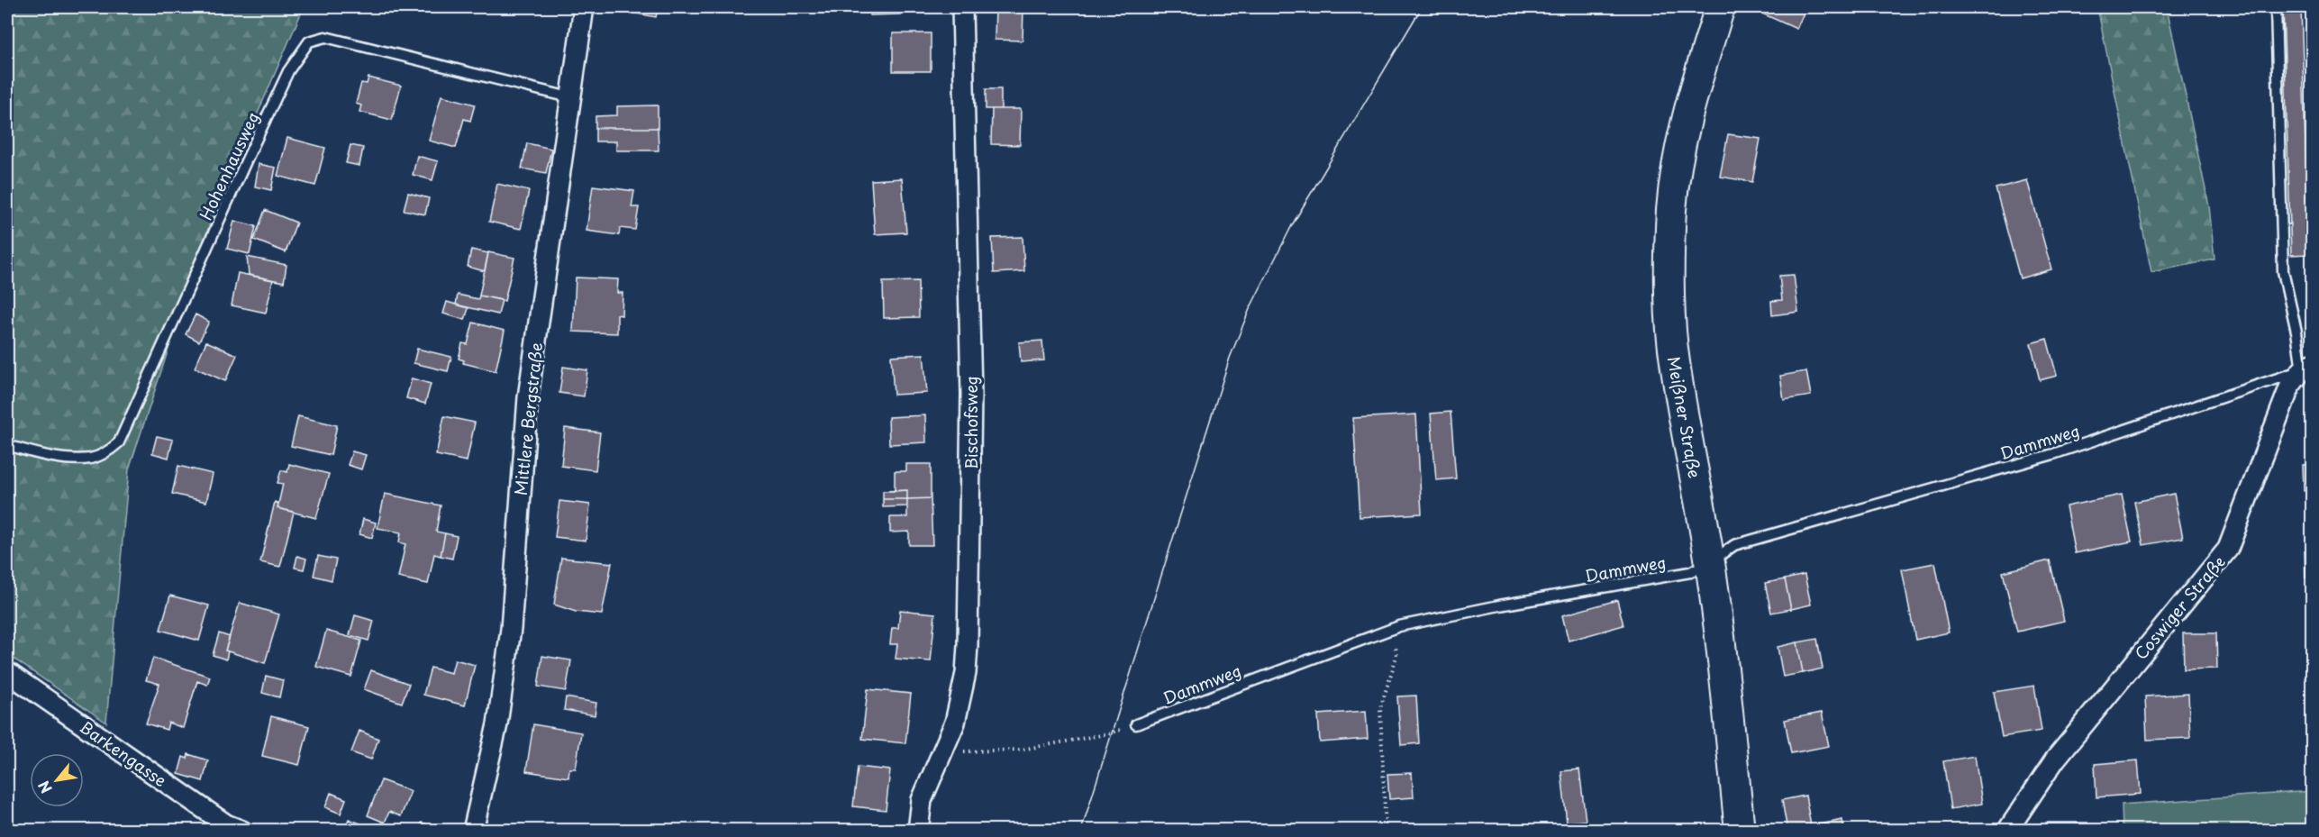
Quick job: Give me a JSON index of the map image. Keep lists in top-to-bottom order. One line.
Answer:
{"streets":{"main road":["Meißner Straße"],"street":["Mittlere Bergstraße","Bischofsweg","Coswiger Straße","Barkengasse"],"lane":["Hohenhausweg","Dammweg"]},"crossings":[["Hohenhausweg","Mittlere Bergstraße"],["Meißner Straße","Dammweg"],["Dammweg","Coswiger Straße"]],"north":"bottom left"}
